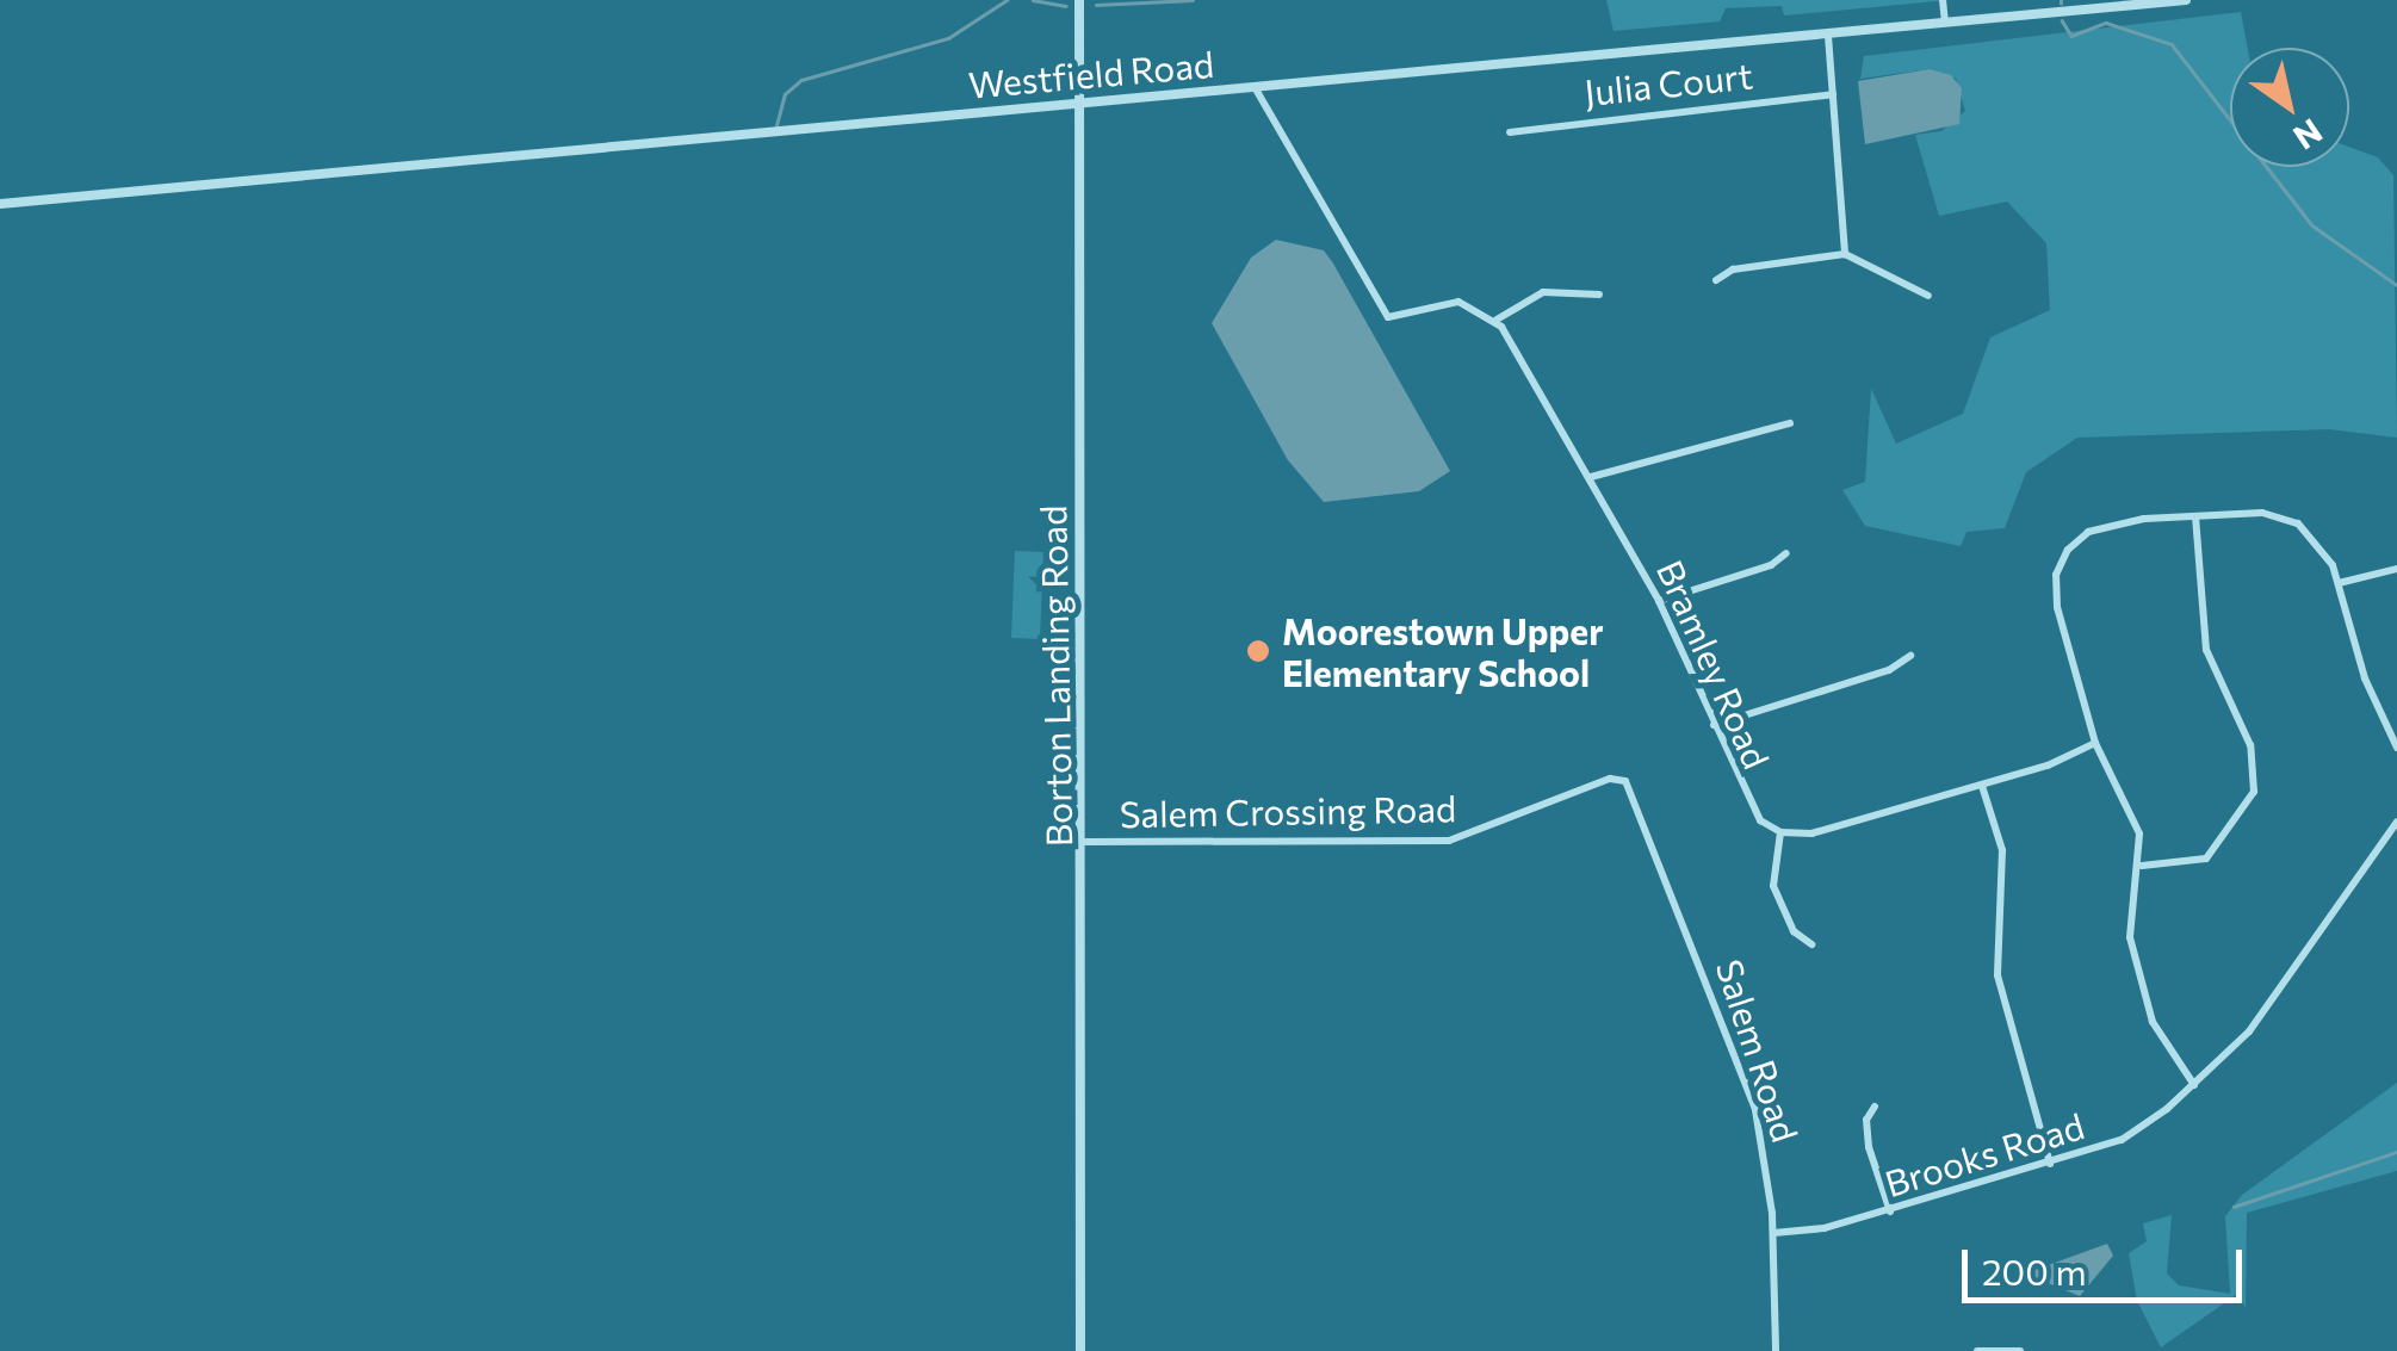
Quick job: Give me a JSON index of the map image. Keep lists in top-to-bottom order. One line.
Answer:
{"streets":{"street":["Westfield Road","Julia Court","Bramley Road","Borton Landing Road","Salem Crossing Road","Salem Road","Brooks Road"]},"crossings":[["Westfield Road","Borton Landing Road"],["Borton Landing Road","Salem Crossing Road"],["Salem Crossing Road","Salem Road"],["Salem Road","Brooks Road"]],"places":["Moorestown Upper Elementary School"],"scale_bar":"200 m","north":"bottom right"}
